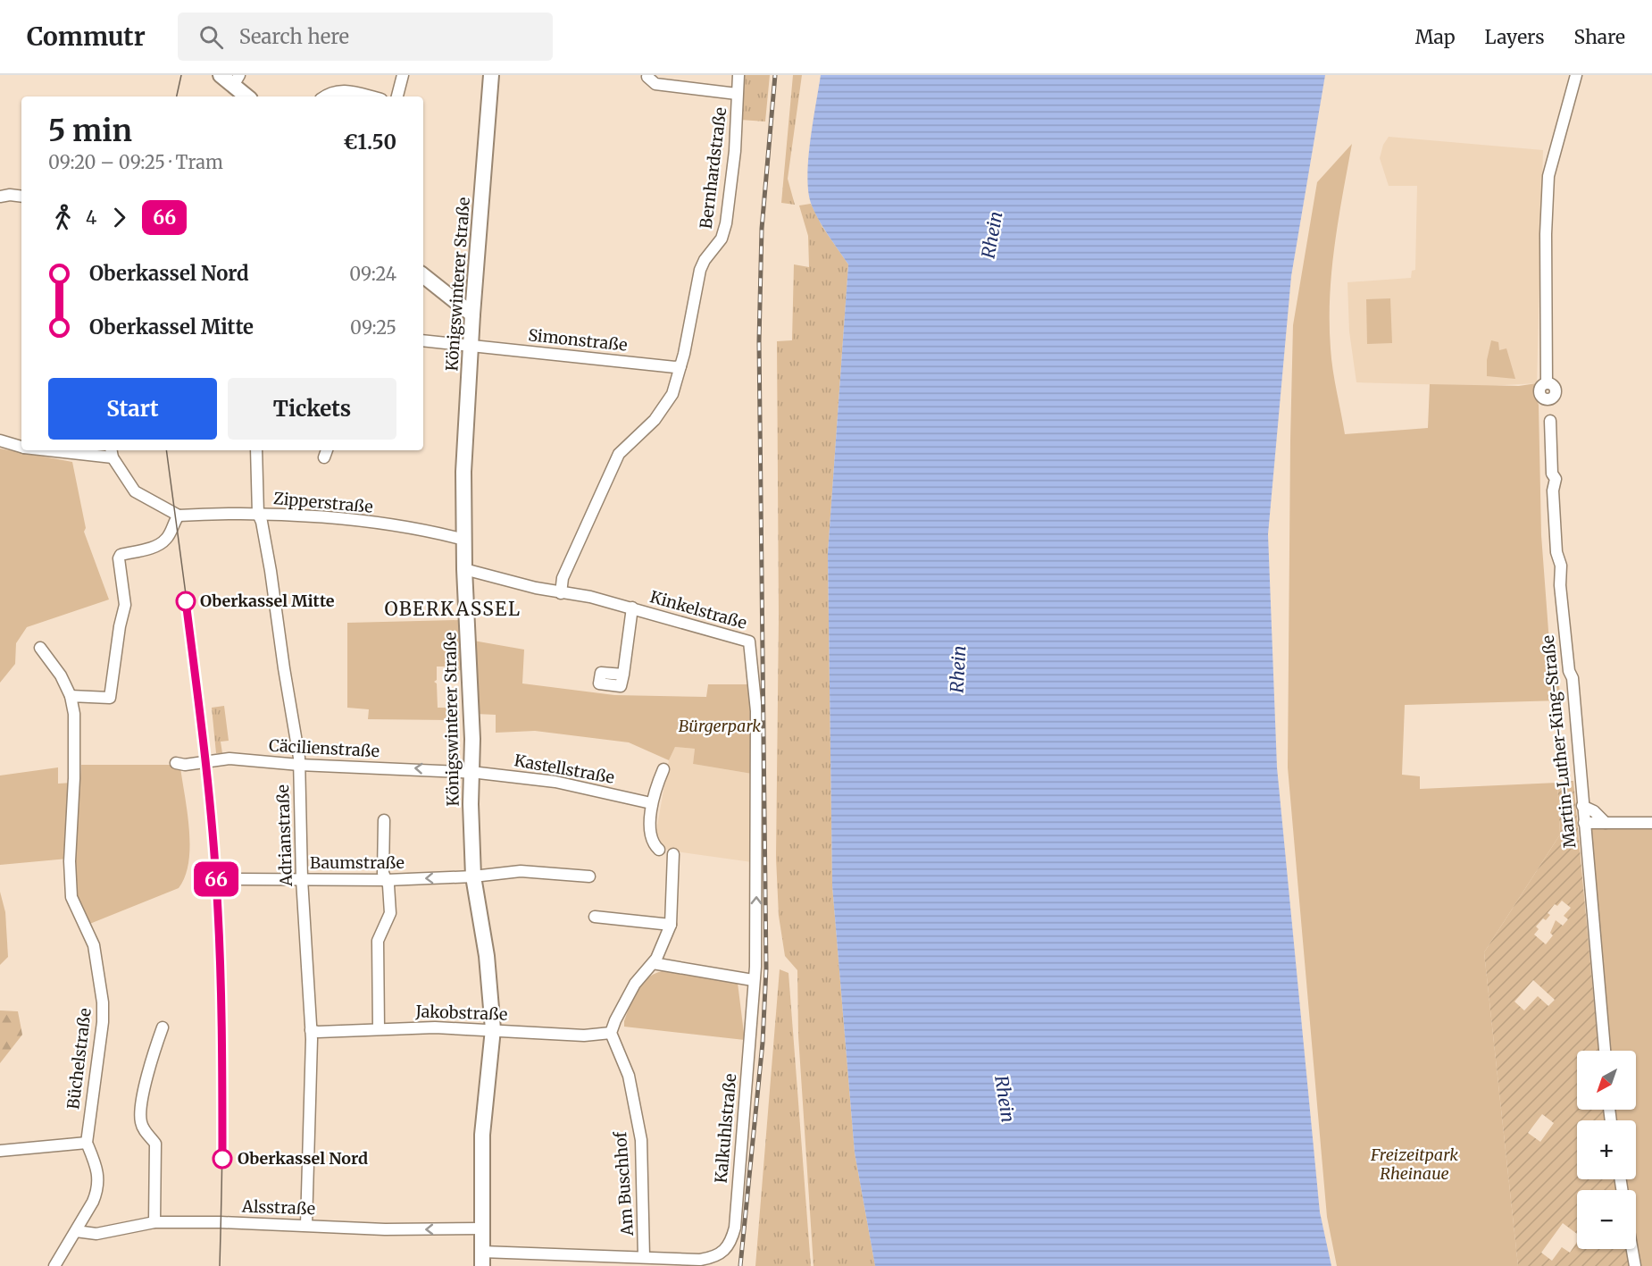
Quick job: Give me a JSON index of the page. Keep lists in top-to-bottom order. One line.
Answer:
{"streets":{"main road":["Königswinterer Straße"],"street":["Bernhardstraße","Simonstraße","Zipperstraße","Kinkelstraße","Martin-Luther-King-Straße","Cäcilienstraße","Kastellstraße","Adrianstraße","Baumstraße","Jakobstraße","Büchelstraße","Kalkuhlstraße","Am Buschhof","Alsstraße"]},"crossings":[["Bernhardstraße","Simonstraße"],["Bernhardstraße","Kinkelstraße"],["Königswinterer Straße","Simonstraße"],["Königswinterer Straße","Zipperstraße"],["Königswinterer Straße","Kinkelstraße"],["Königswinterer Straße","Cäcilienstraße"],["Königswinterer Straße","Kastellstraße"],["Königswinterer Straße","Baumstraße"],["Königswinterer Straße","Jakobstraße"],["Königswinterer Straße","Kalkuhlstraße"],["Königswinterer Straße","Alsstraße"],["Zipperstraße","Adrianstraße"],["Kinkelstraße","Kalkuhlstraße"],["Cäcilienstraße","Kastellstraße"],["Cäcilienstraße","Adrianstraße"],["Adrianstraße","Baumstraße"],["Adrianstraße","Jakobstraße"],["Adrianstraße","Alsstraße"],["Jakobstraße","Am Buschhof"],["Büchelstraße","Alsstraße"],["Kalkuhlstraße","Am Buschhof"]],"one_way":["Cäcilienstraße","Alsstraße"],"districts":["OBERKASSEL"],"water":["Rhein"],"parks":["Bürgerpark","Freizeitpark Rheinaue"],"places":["Oberkassel Mitte","Oberkassel Nord"],"lines":["tram line 66"],"north":"bottom left","page":{"header":"Commutr","search":"Search here","nav":["Map","Layers","Share"],"on_map":"66","heading":["5 min","09:20 – 09:25 · Tram","€1.50"],"legs":["4","66"],"list":[{"name":"Oberkassel Nord","value":"09:24"},{"name":"Oberkassel Mitte","value":"09:25"}],"buttons":["Start","Tickets"],"map_buttons":["+","−"]}}
